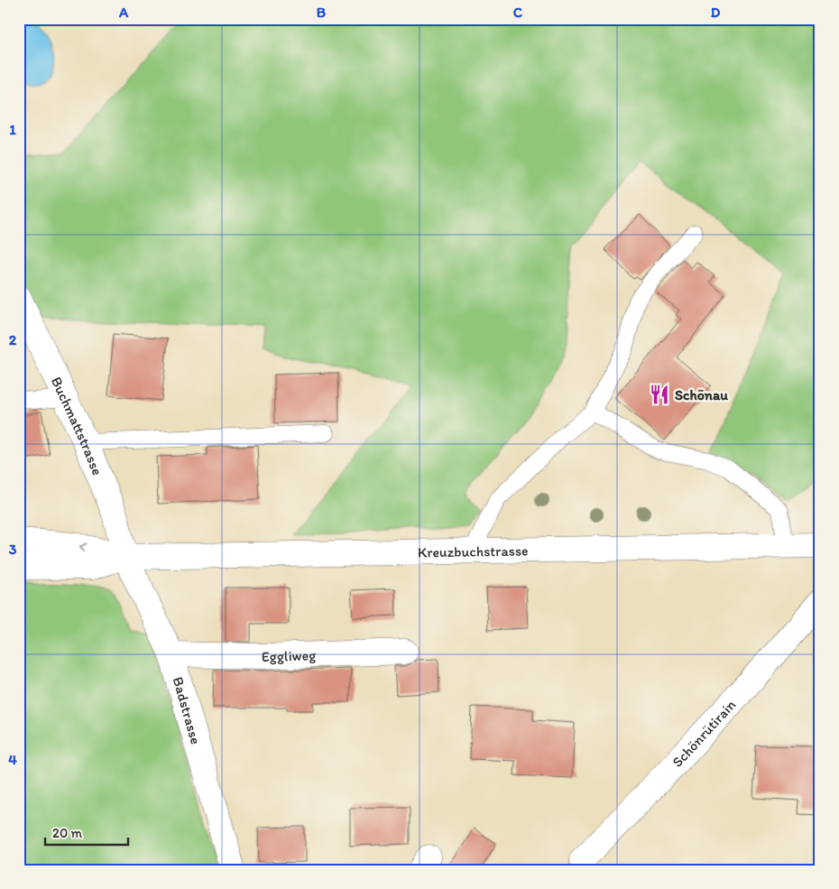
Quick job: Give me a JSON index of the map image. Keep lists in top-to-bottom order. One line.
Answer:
{"streets":{"street":["Buchmattstrasse","Kreuzbuchstrasse","Eggliweg","Badstrasse","Schönrütirain"]},"crossings":[["Buchmattstrasse","Kreuzbuchstrasse"],["Buchmattstrasse","Badstrasse"],["Kreuzbuchstrasse","Badstrasse"],["Eggliweg","Badstrasse"]],"places":{"restaurant":["Schönau"]},"scale_bar":"20 m","grid":{"columns":["A","B","C","D"],"rows":["1","2","3","4"]}}
